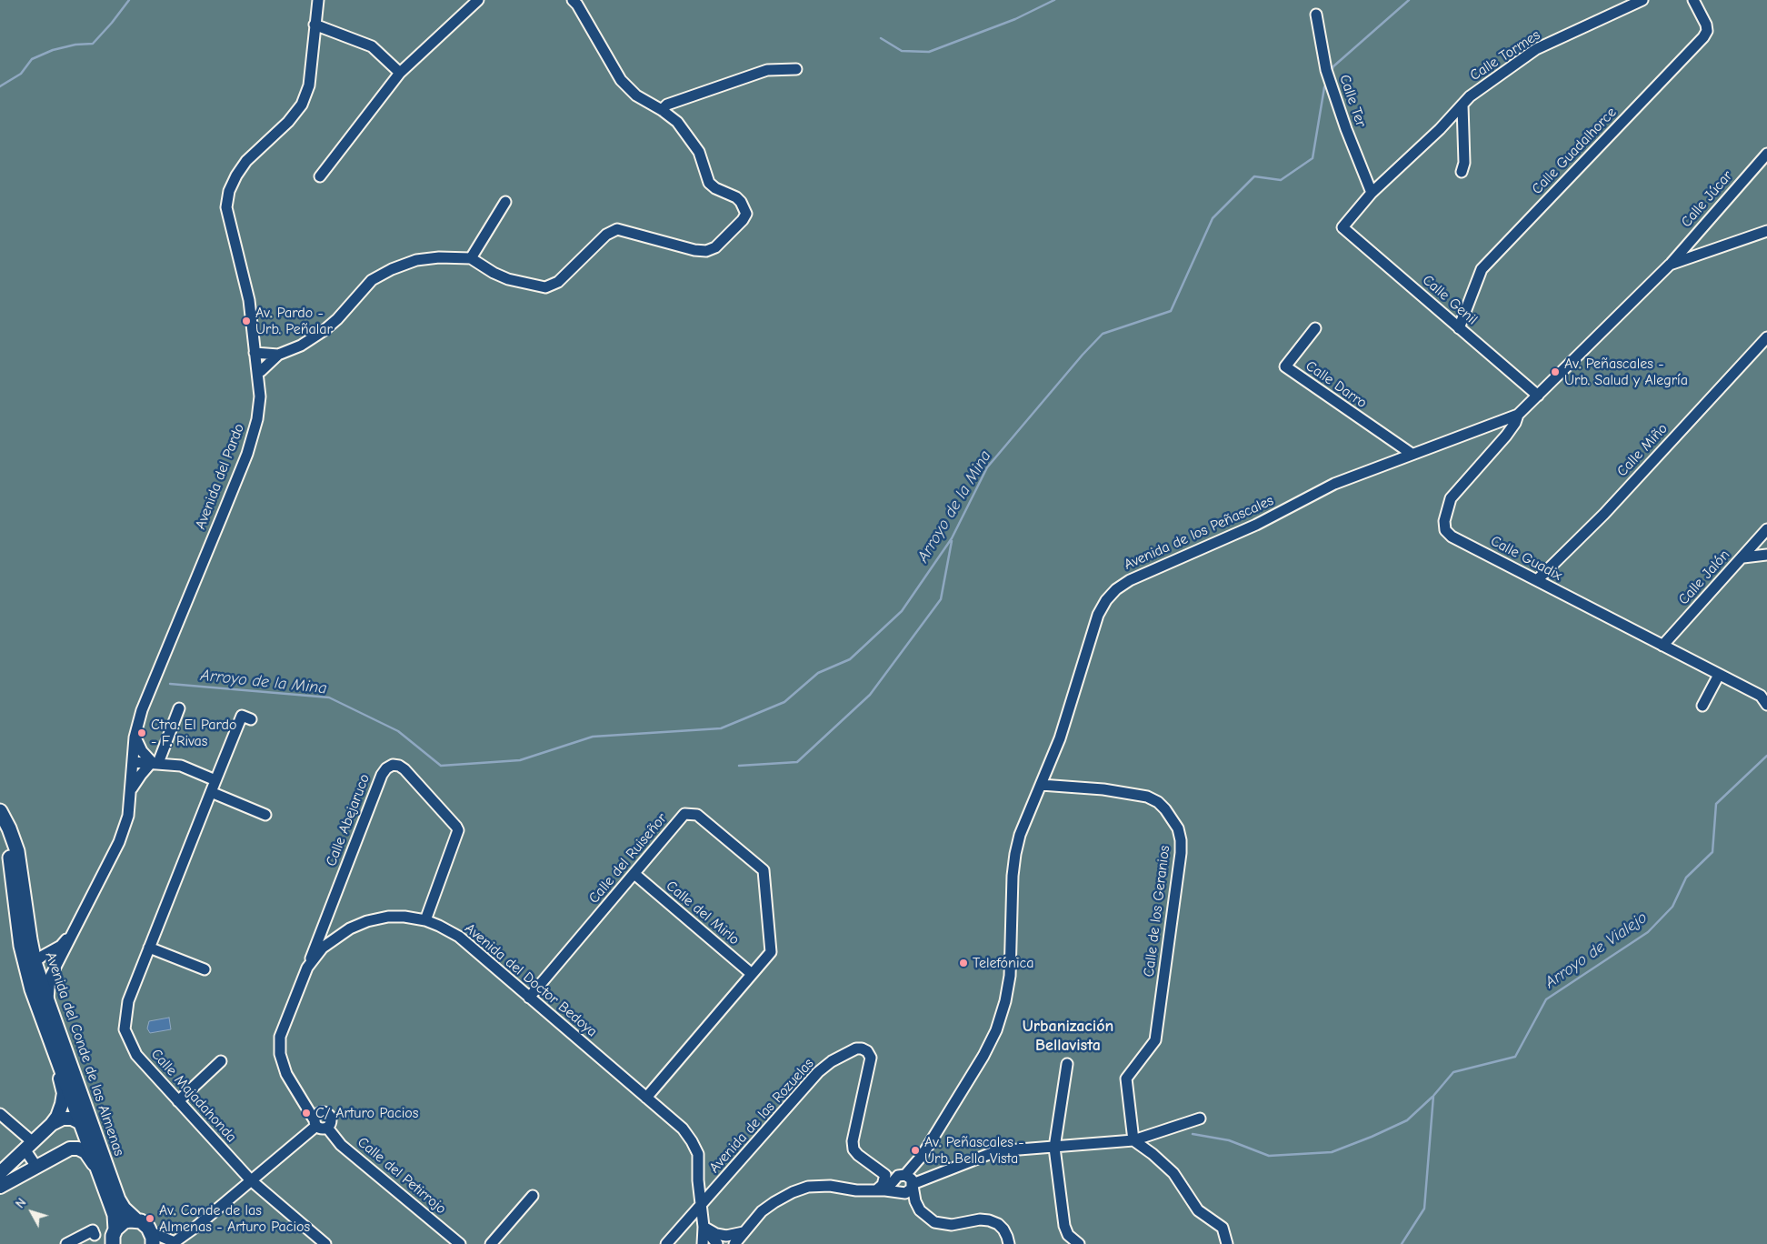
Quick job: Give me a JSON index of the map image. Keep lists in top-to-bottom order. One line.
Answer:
{"streets":{"main road":["Avenida del Conde de las Almenas"],"street":["Calle Tormes","Calle Ter","Calle Guadalhorce","Calle Júcar","Calle Genil","Calle Darro","Calle Miño","Avenida del Pardo","Avenida de los Peñascales","Calle Guadix","Calle Jalón","Calle Abejaruco","Calle del Ruiseñor","Calle de los Geranios","Calle del Mirlo","Avenida del Doctor Bedoya","Calle Majadahonda","Avenida de las Rozuelas","Calle del Petirrojo"]},"crossings":[["Calle Tormes","Calle Ter"],["Calle Tormes","Calle Genil"],["Calle Guadalhorce","Calle Genil"],["Calle Júcar","Avenida de los Peñascales"],["Calle Genil","Avenida de los Peñascales"],["Calle Darro","Avenida de los Peñascales"],["Calle Miño","Calle Guadix"],["Avenida de los Peñascales","Calle Guadix"],["Avenida de los Peñascales","Calle de los Geranios"],["Calle Guadix","Calle Jalón"],["Calle Abejaruco","Avenida del Doctor Bedoya"],["Calle del Ruiseñor","Calle del Mirlo"],["Calle del Ruiseñor","Avenida del Doctor Bedoya"],["Avenida del Doctor Bedoya","Avenida de las Rozuelas"],["Avenida del Doctor Bedoya","Calle del Petirrojo"]],"districts":["Urbanización Bellavista"],"water":["Arroyo de la Mina","Arroyo de Vialejo"],"places":["Av. Pardo - Urb. Peñalar","Av. Peñascales - Urb. Salud y Alegría","Ctra. El Pardo - F. Rivas","Telefónica","C/ Arturo Pacios","Av. Peñascales - Urb. Bella Vista","Av. Conde de las Almenas - Arturo Pacios"],"north":"top left"}
